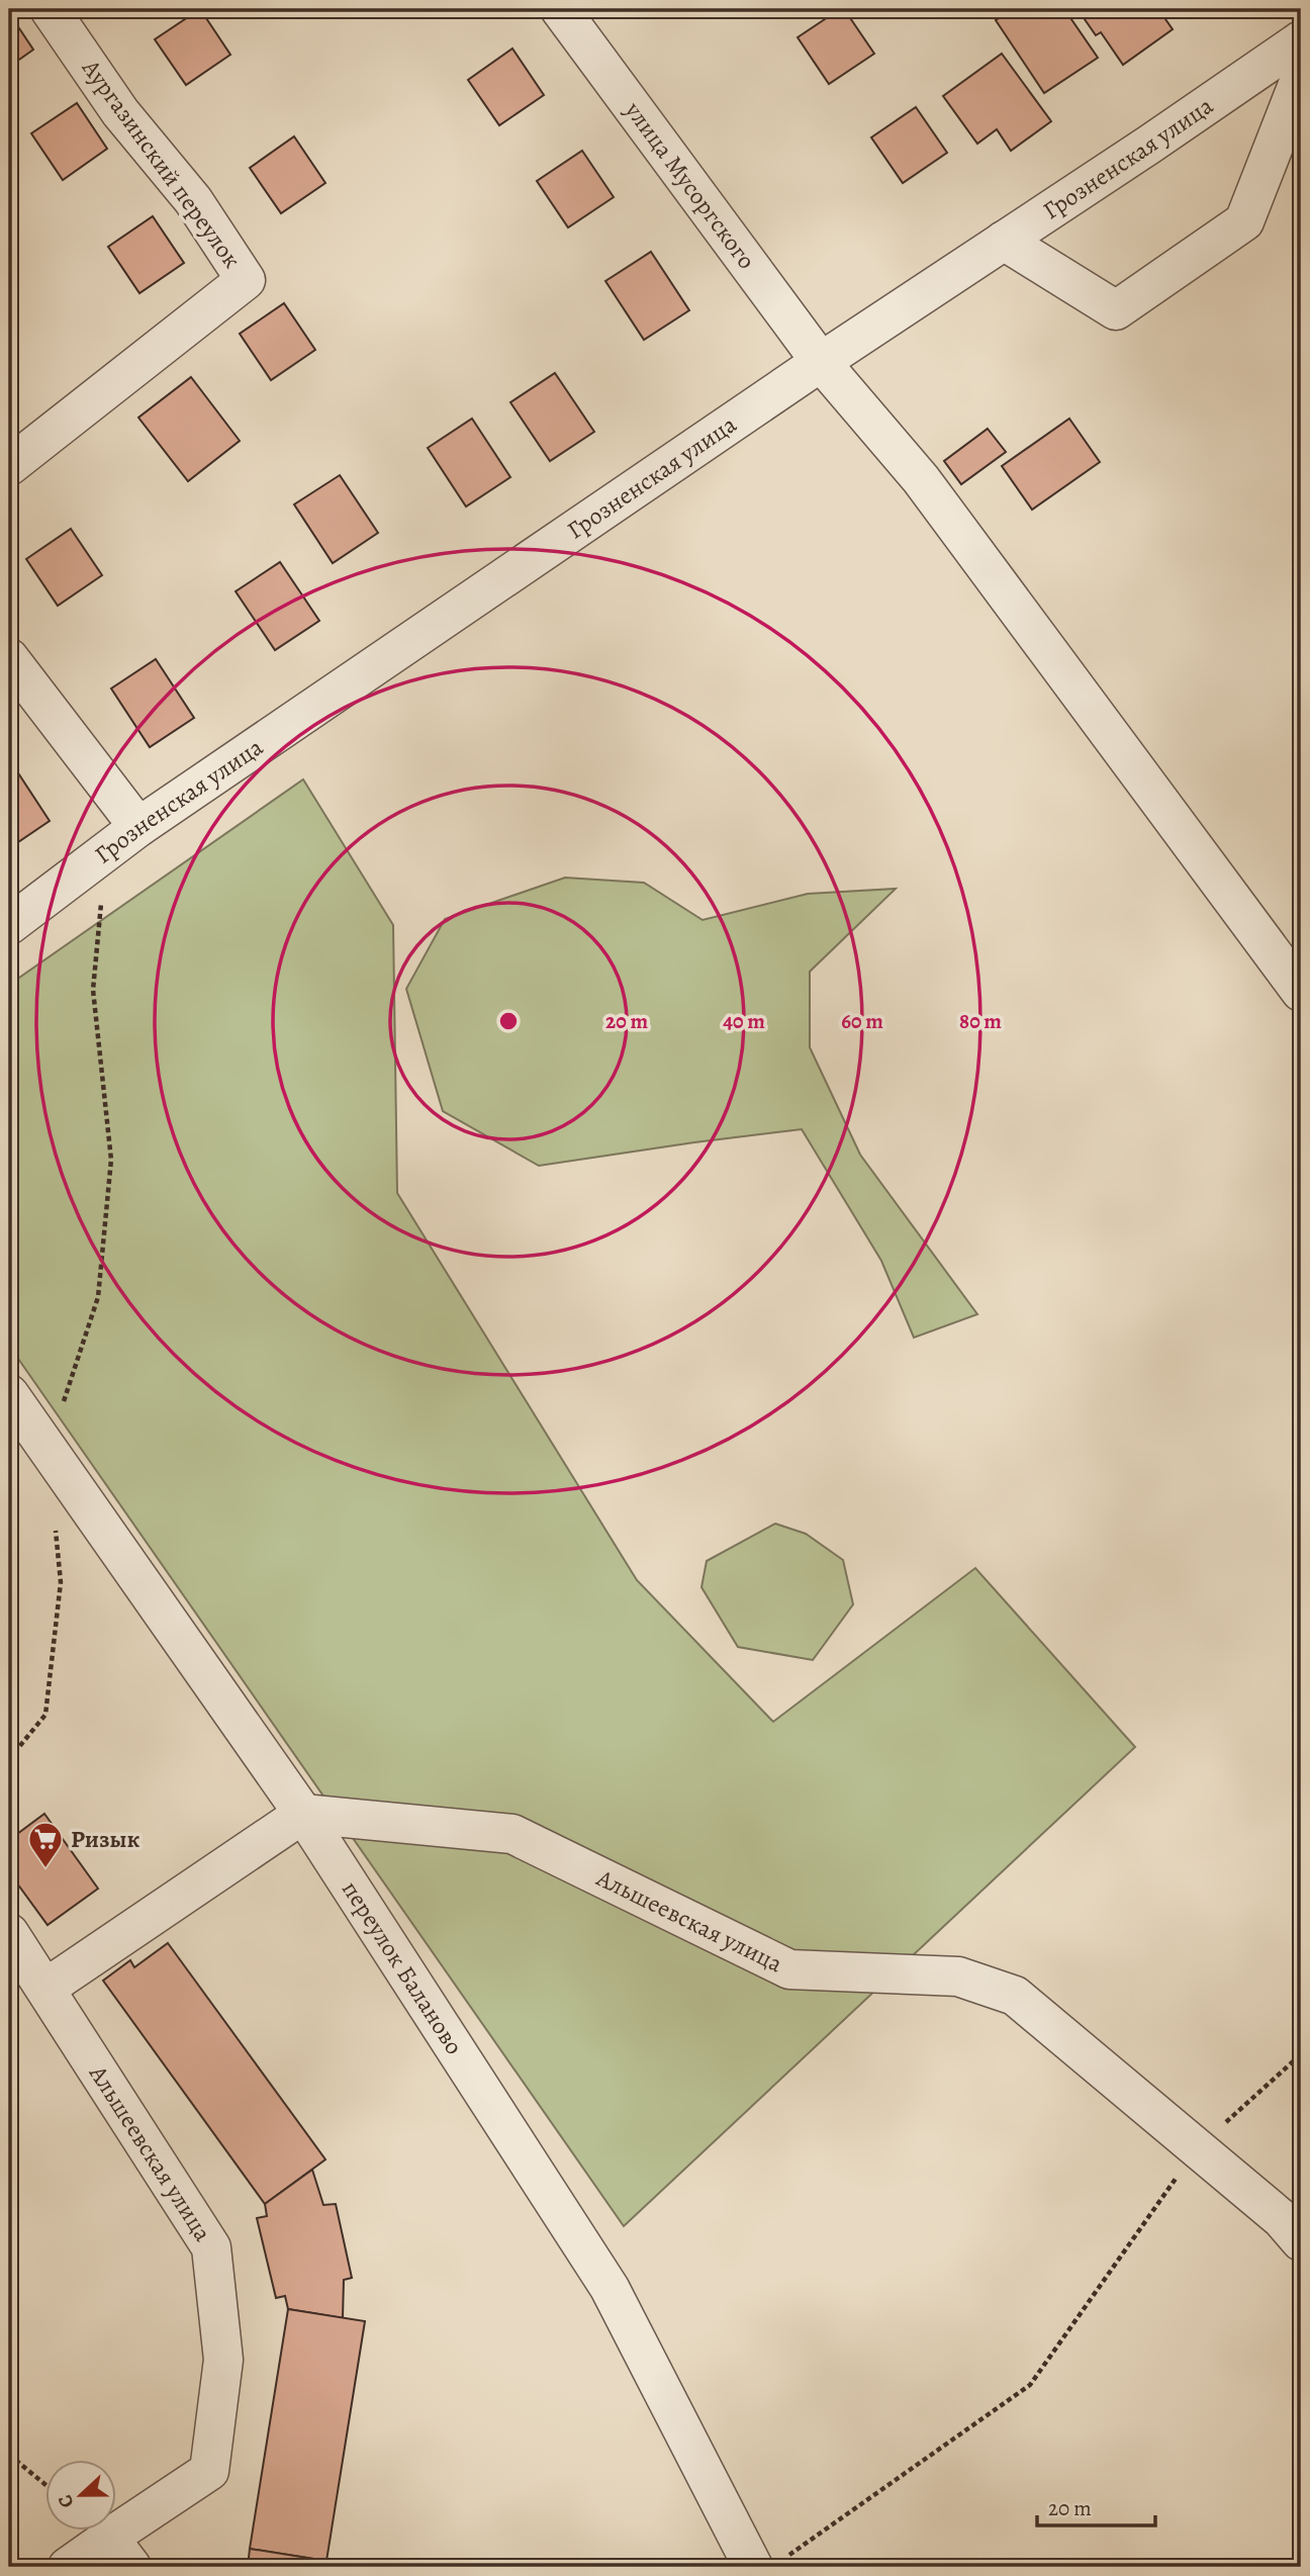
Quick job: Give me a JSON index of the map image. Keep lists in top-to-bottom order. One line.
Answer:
{"streets":{"street":["Грозненская улица","Аургазинский переулок","улица Мусоргского","Альшеевская улица","переулок Баланово"]},"crossings":[["Грозненская улица","улица Мусоргского"],["Альшеевская улица","переулок Баланово"]],"places":{"supermarket":["Ризык"]},"scale_bar":"20 m","north":"left","rings":["20 m","40 m","60 m","80 m"]}
